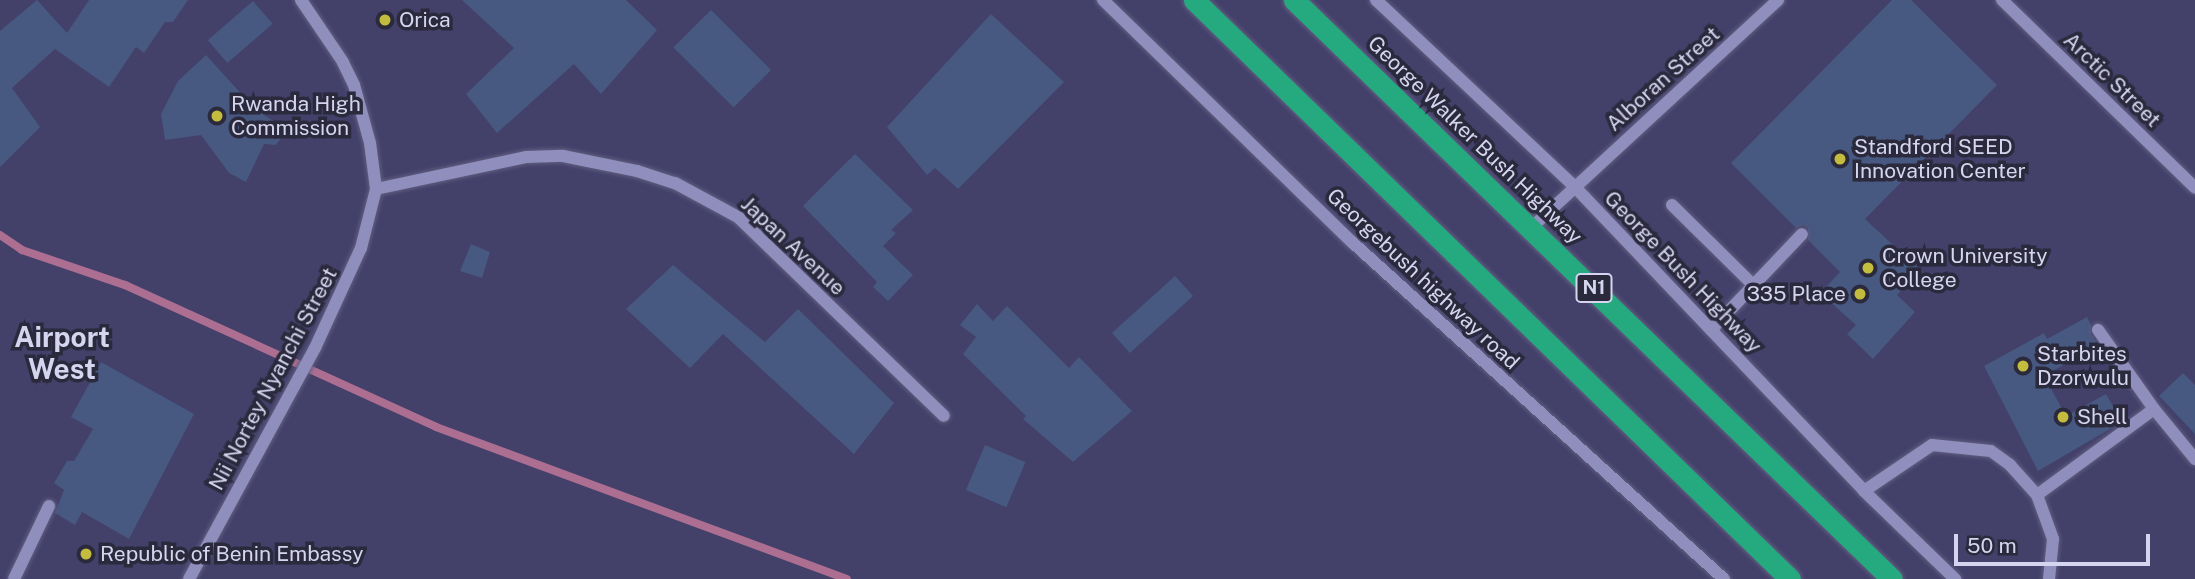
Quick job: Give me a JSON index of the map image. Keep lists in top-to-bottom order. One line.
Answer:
{"streets":{"highway":["George Walker Bush Highway","N1"],"street":["Alboran Street","Arctic Street","Japan Avenue","George Bush Highway","Georgebush highway road","Nii Nortey Nyanchi Street"]},"crossings":[["Alboran Street","George Walker Bush Highway"],["Alboran Street","George Bush Highway"],["Japan Avenue","Nii Nortey Nyanchi Street"]],"districts":["Airport West"],"places":["Orica","Rwanda High Commission","Standford SEED Innovation Center","Crown University College","335 Place","Starbites Dzorwulu","Shell","Republic of Benin Embassy"],"scale_bar":"50 m"}
